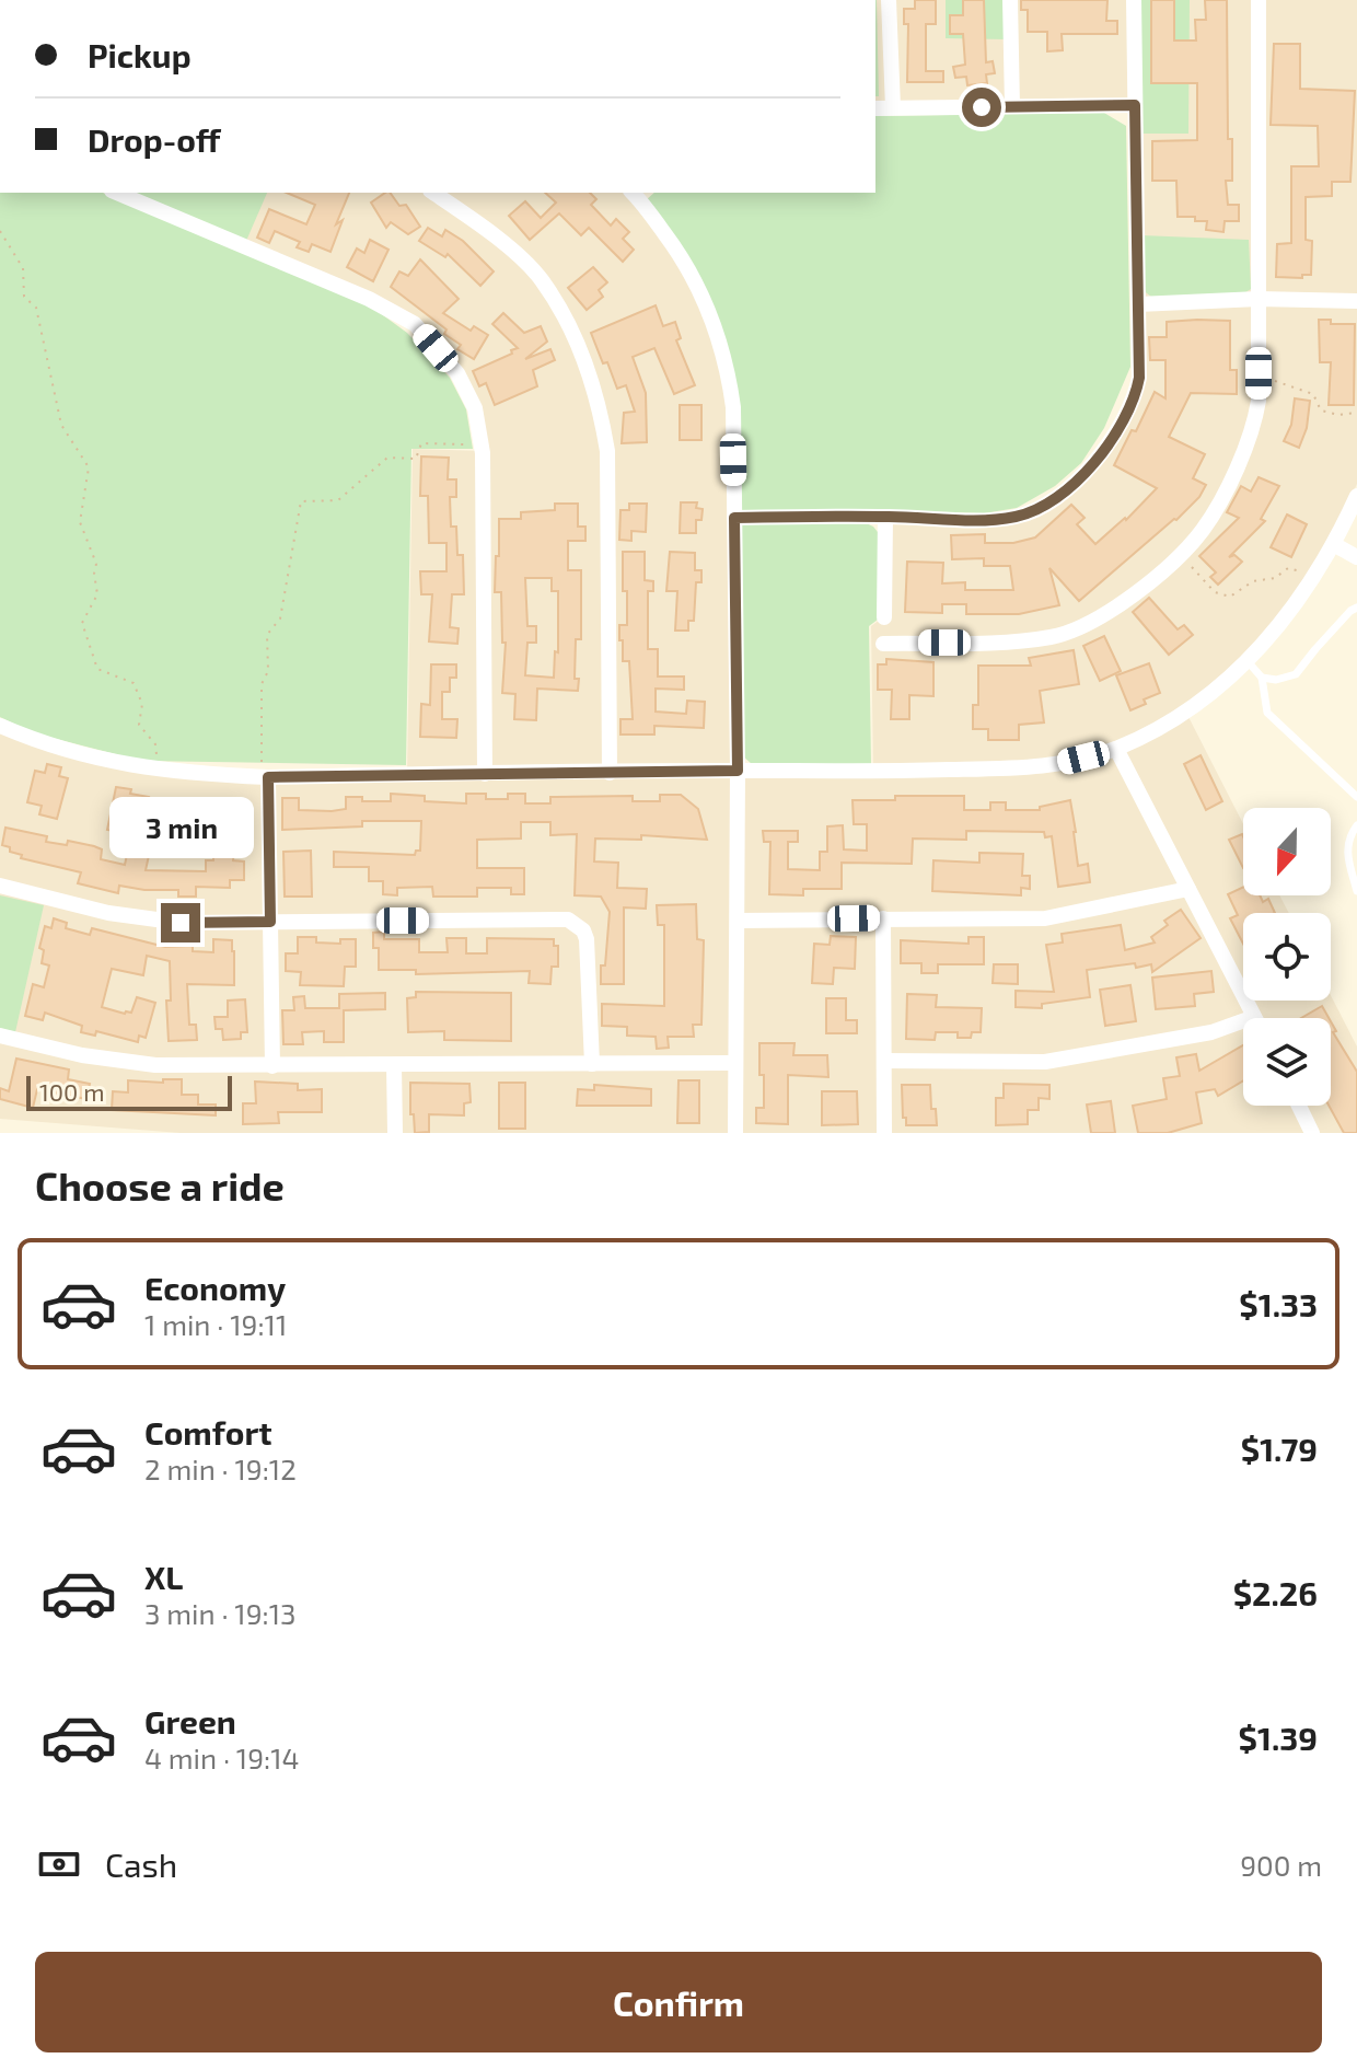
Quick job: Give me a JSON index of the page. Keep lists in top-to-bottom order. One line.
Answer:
{"scale_bar":"100 m","north":"bottom","page":{"banner":["Pickup","Drop-off"],"bubble":"3 min","scale":"100 m","heading":"Choose a ride","list":[{"name":"Economy","note":"1 min · 19:11","value":"$1.33"},{"name":"Comfort","note":"2 min · 19:12","value":"$1.79"},{"name":"XL","note":"3 min · 19:13","value":"$2.26"},{"name":"Green","note":"4 min · 19:14","value":"$1.39"}],"pay":["Cash","900 m"],"buttons":"Confirm"}}
